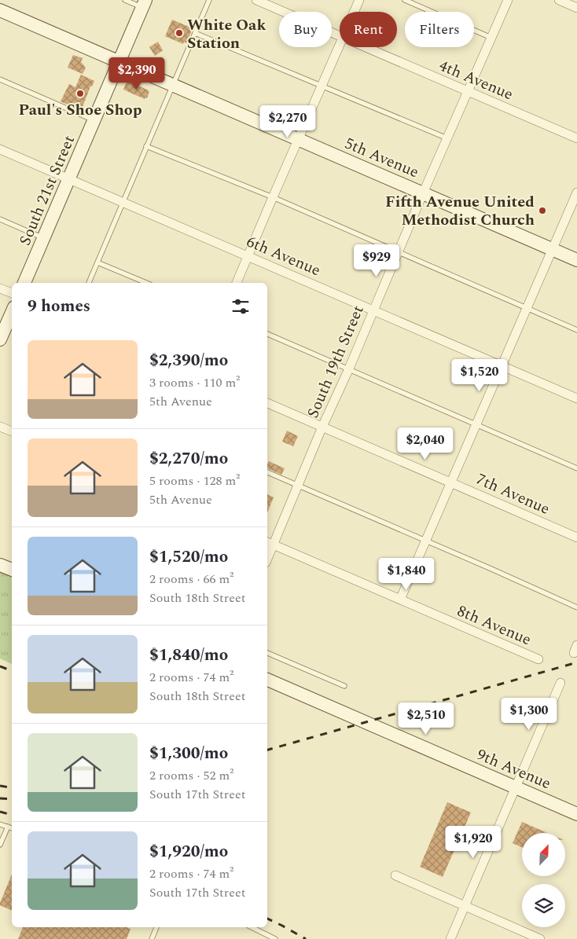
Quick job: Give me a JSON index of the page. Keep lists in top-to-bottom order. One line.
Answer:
{"streets":{"street":["4th Avenue","5th Avenue","South 21st Street","6th Avenue","South 19th Street","7th Avenue","8th Avenue","9th Avenue"]},"crossings":[["4th Avenue","South 19th Street"],["5th Avenue","South 21st Street"],["5th Avenue","South 19th Street"],["South 21st Street","6th Avenue"],["6th Avenue","South 19th Street"],["South 19th Street","7th Avenue"],["South 19th Street","8th Avenue"]],"places":["White Oak Station","Paul's Shoe Shop","Fifth Avenue United Methodist Church"],"north":"top right","page":{"chip":["Buy","Rent","Filters"],"price":["$2,390","$2,270","$929","$1,520","$2,040","$1,840","$1,300","$2,510","$1,920"],"heading":"9 homes","list":[{"name":"$2,390/mo","note":"3 rooms · 110 m² · 5th Avenue"},{"name":"$2,270/mo","note":"5 rooms · 128 m² · 5th Avenue"},{"name":"$1,520/mo","note":"2 rooms · 66 m² · South 18th Street"},{"name":"$1,840/mo","note":"2 rooms · 74 m² · South 18th Street"},{"name":"$1,300/mo","note":"2 rooms · 52 m² · South 17th Street"},{"name":"$1,920/mo","note":"2 rooms · 74 m² · South 17th Street"}]}}
